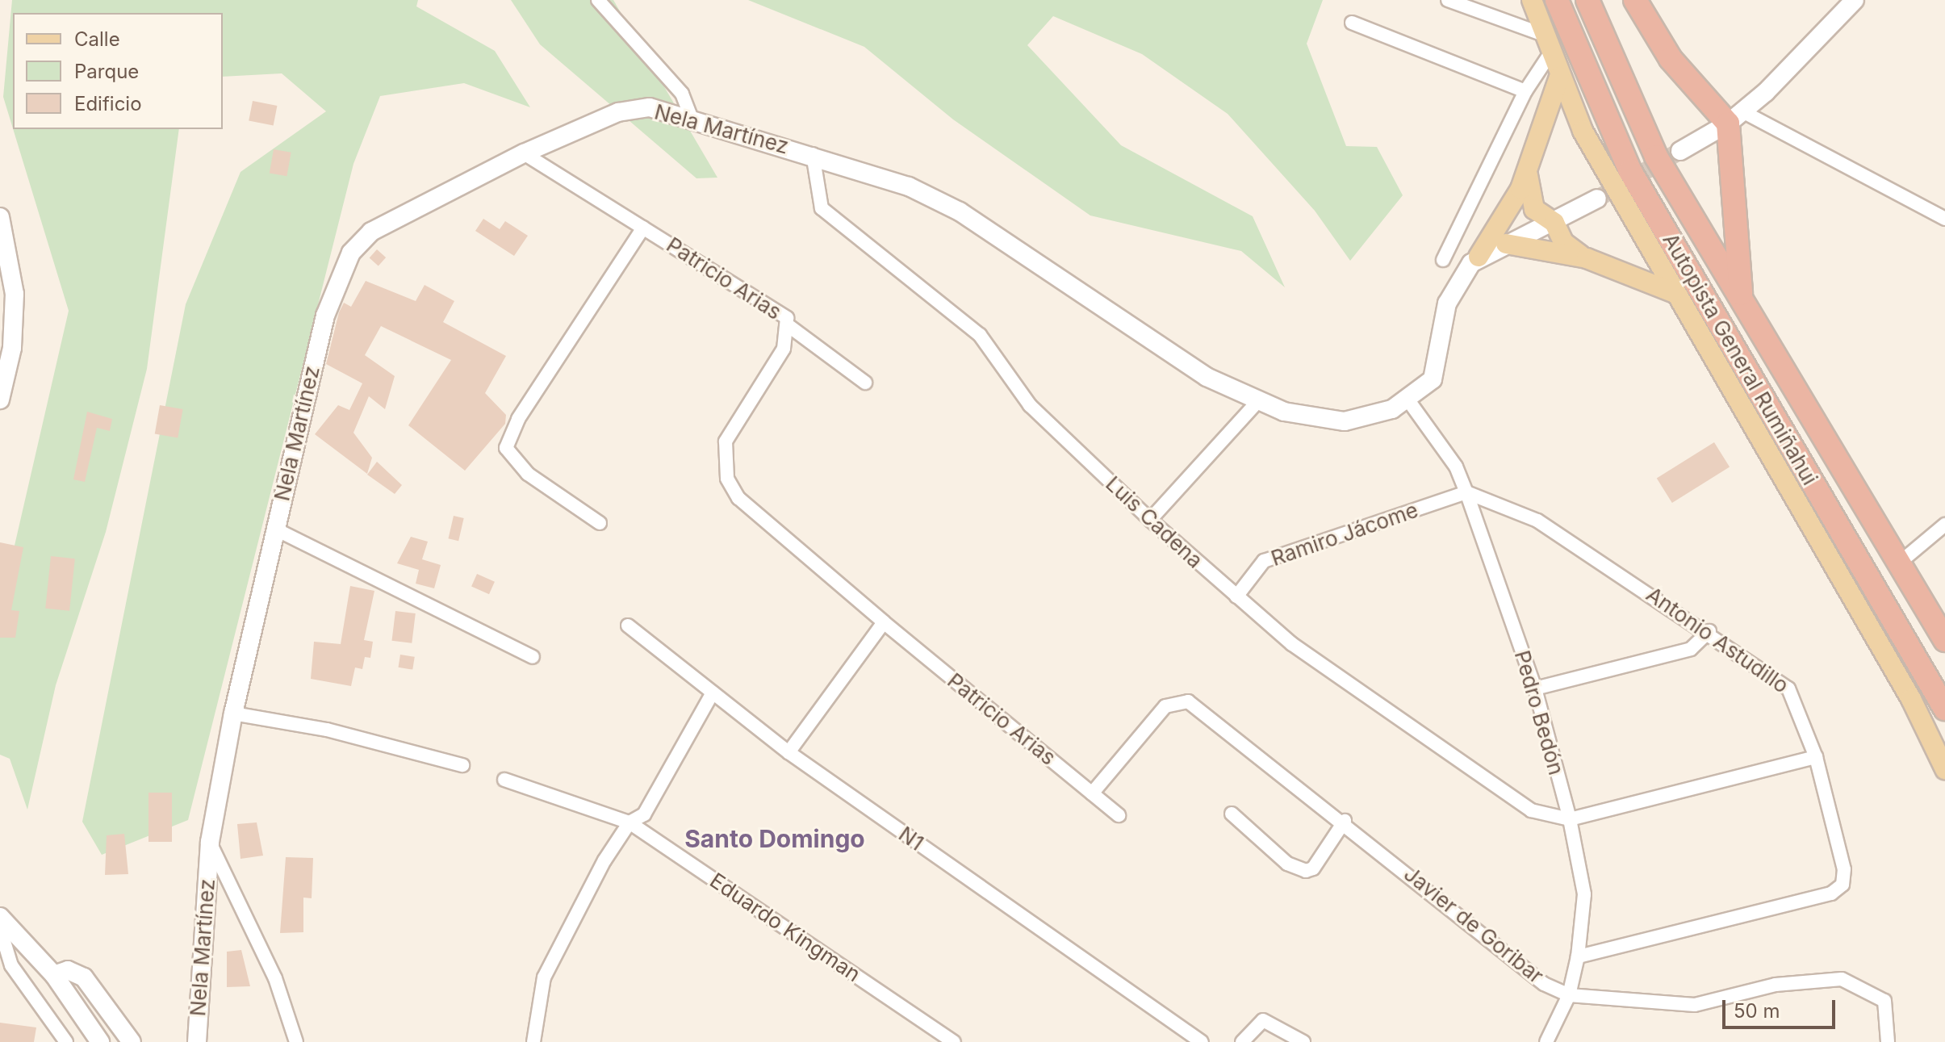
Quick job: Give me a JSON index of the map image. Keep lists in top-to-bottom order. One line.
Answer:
{"streets":{"highway":["Autopista General Rumiñahui"],"main road":["Nela Martínez"],"street":["Patricio Arias","Luis Cadena","Ramiro Jácome","Antonio Astudillo","Pedro Bedón","N1","Javier de Goribar","Eduardo Kingman"]},"crossings":[["Nela Martínez","Patricio Arias"],["Nela Martínez","Luis Cadena"],["Nela Martínez","Pedro Bedón"],["Patricio Arias","Javier de Goribar"],["Luis Cadena","Ramiro Jácome"],["Luis Cadena","Pedro Bedón"],["Ramiro Jácome","Antonio Astudillo"],["Ramiro Jácome","Pedro Bedón"],["Antonio Astudillo","Pedro Bedón"],["Pedro Bedón","Javier de Goribar"]],"districts":["Santo Domingo"],"legend":["Calle","Parque","Edificio"],"scale_bar":"50 m"}
